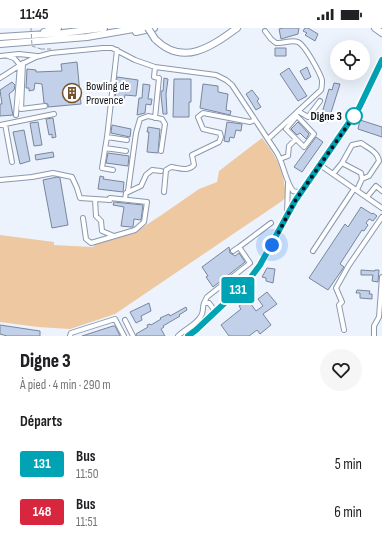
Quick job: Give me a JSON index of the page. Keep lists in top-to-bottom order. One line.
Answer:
{"places":{"building":["Bowling de Provence"],"other":["Digne 3"]},"lines":["bus line 131"],"page":{"status":"11:45","on_map":"131","heading":[["Digne 3","À pied · 4 min · 290 m"],"Départs"],"list":[{"mark":"131","name":"Bus","note":"11:50","value":"5 min"},{"mark":"148","name":"Bus","note":"11:51","value":"6 min"}]}}
